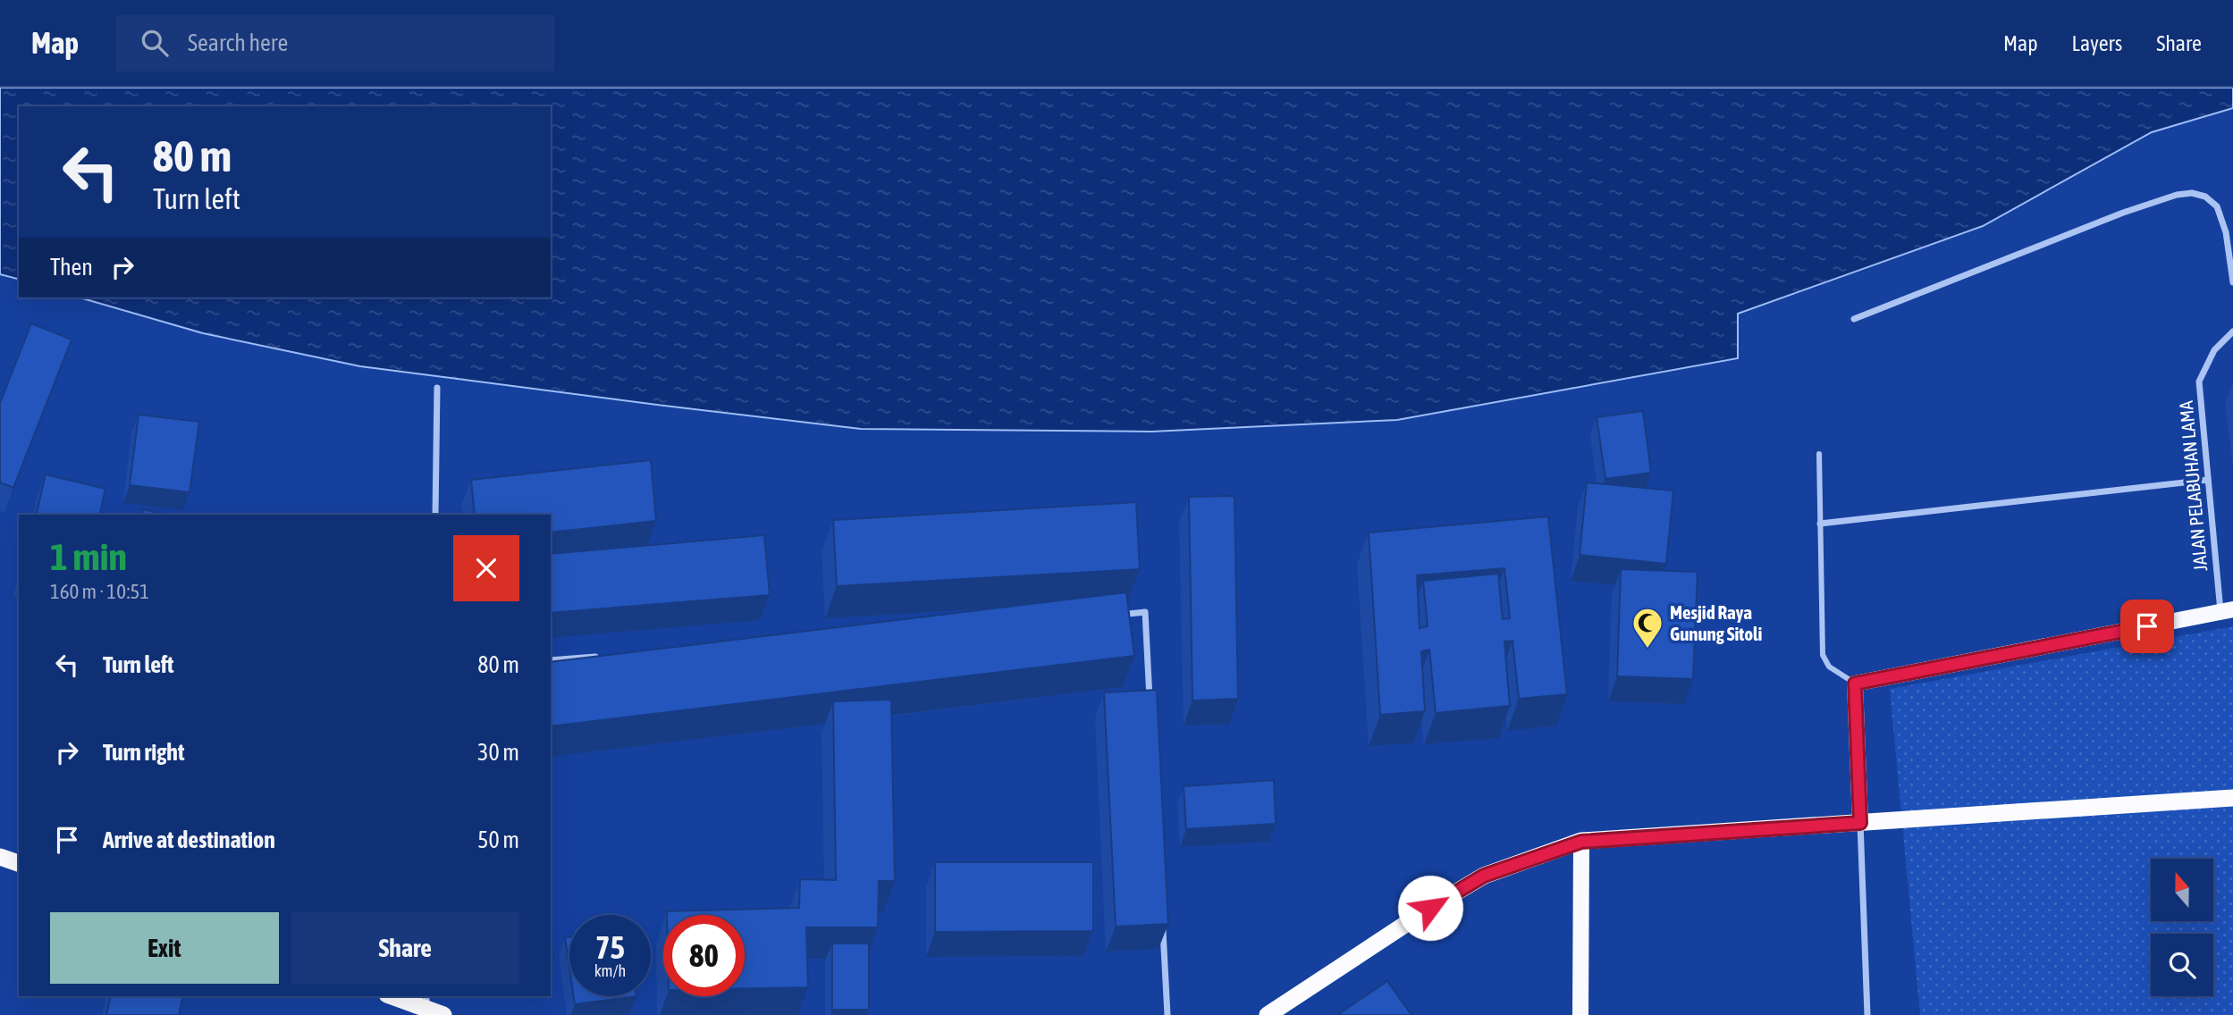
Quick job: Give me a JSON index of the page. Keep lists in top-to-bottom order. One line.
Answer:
{"streets":{"street":["JALAN PELABUHAN LAMA"]},"places":{"mosque":["Mesjid Raya Gunung Sitoli"]},"north":"top","page":{"header":"Map","search":"Search here","nav":["Map","Layers","Share"],"turn":["80 m","Turn left"],"then":"Then","heading":["1 min","160 m · 10:51"],"list":[{"name":"Turn left","value":"80 m"},{"name":"Turn right","value":"30 m"},{"name":"Arrive at destination","value":"50 m"}],"buttons":["Exit","Share"],"speed":"75 km/h","limit":"80"}}
